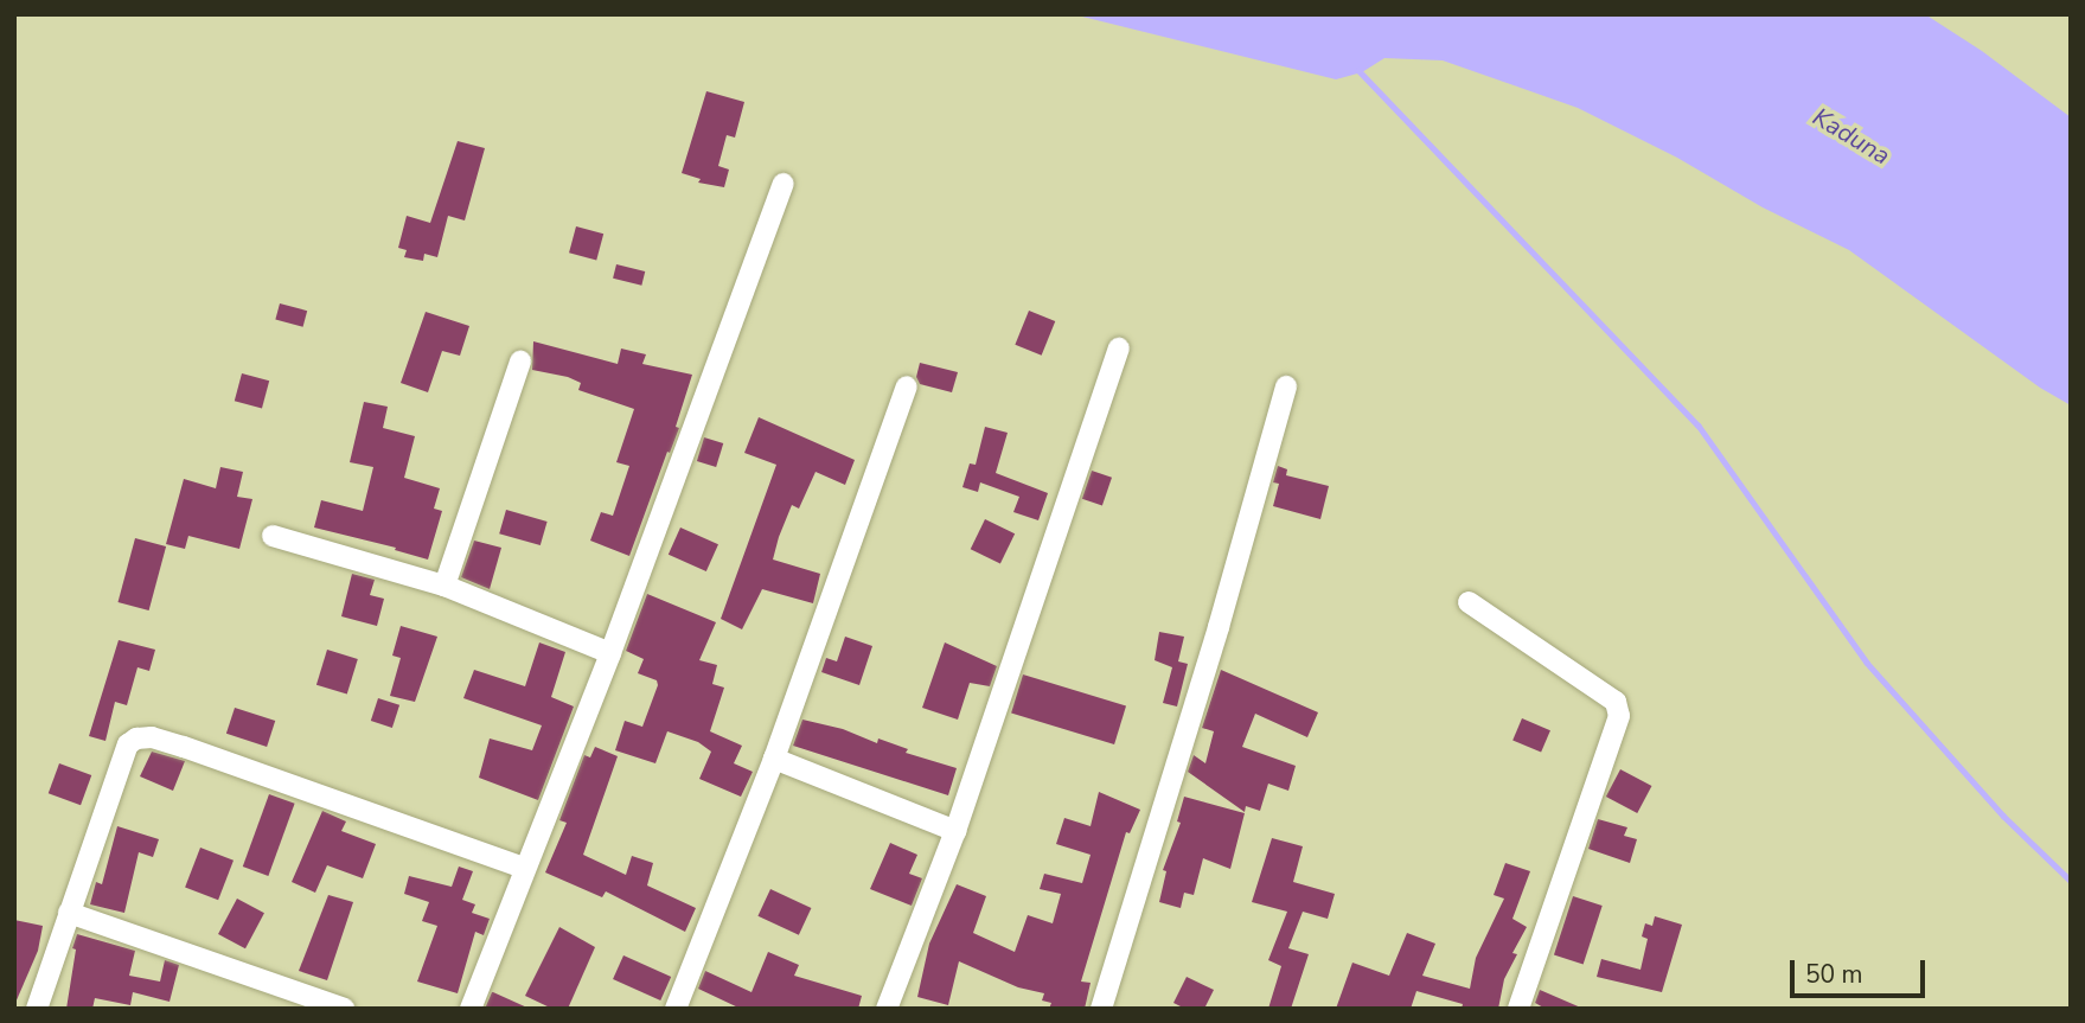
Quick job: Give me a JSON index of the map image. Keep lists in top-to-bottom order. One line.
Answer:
{"water":["Kaduna"],"scale_bar":"50 m"}
